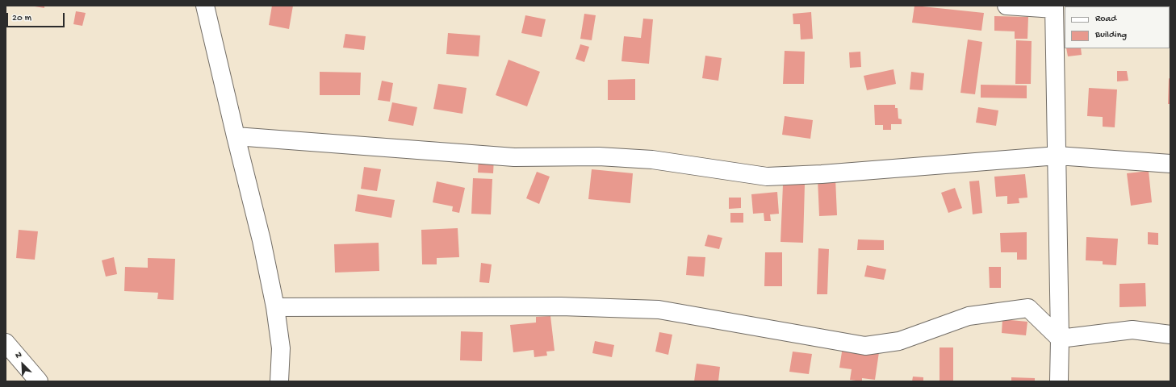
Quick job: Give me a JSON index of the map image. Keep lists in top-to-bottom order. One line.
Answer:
{"legend":["Road","Building"],"scale_bar":"20 m","north":"top left"}
